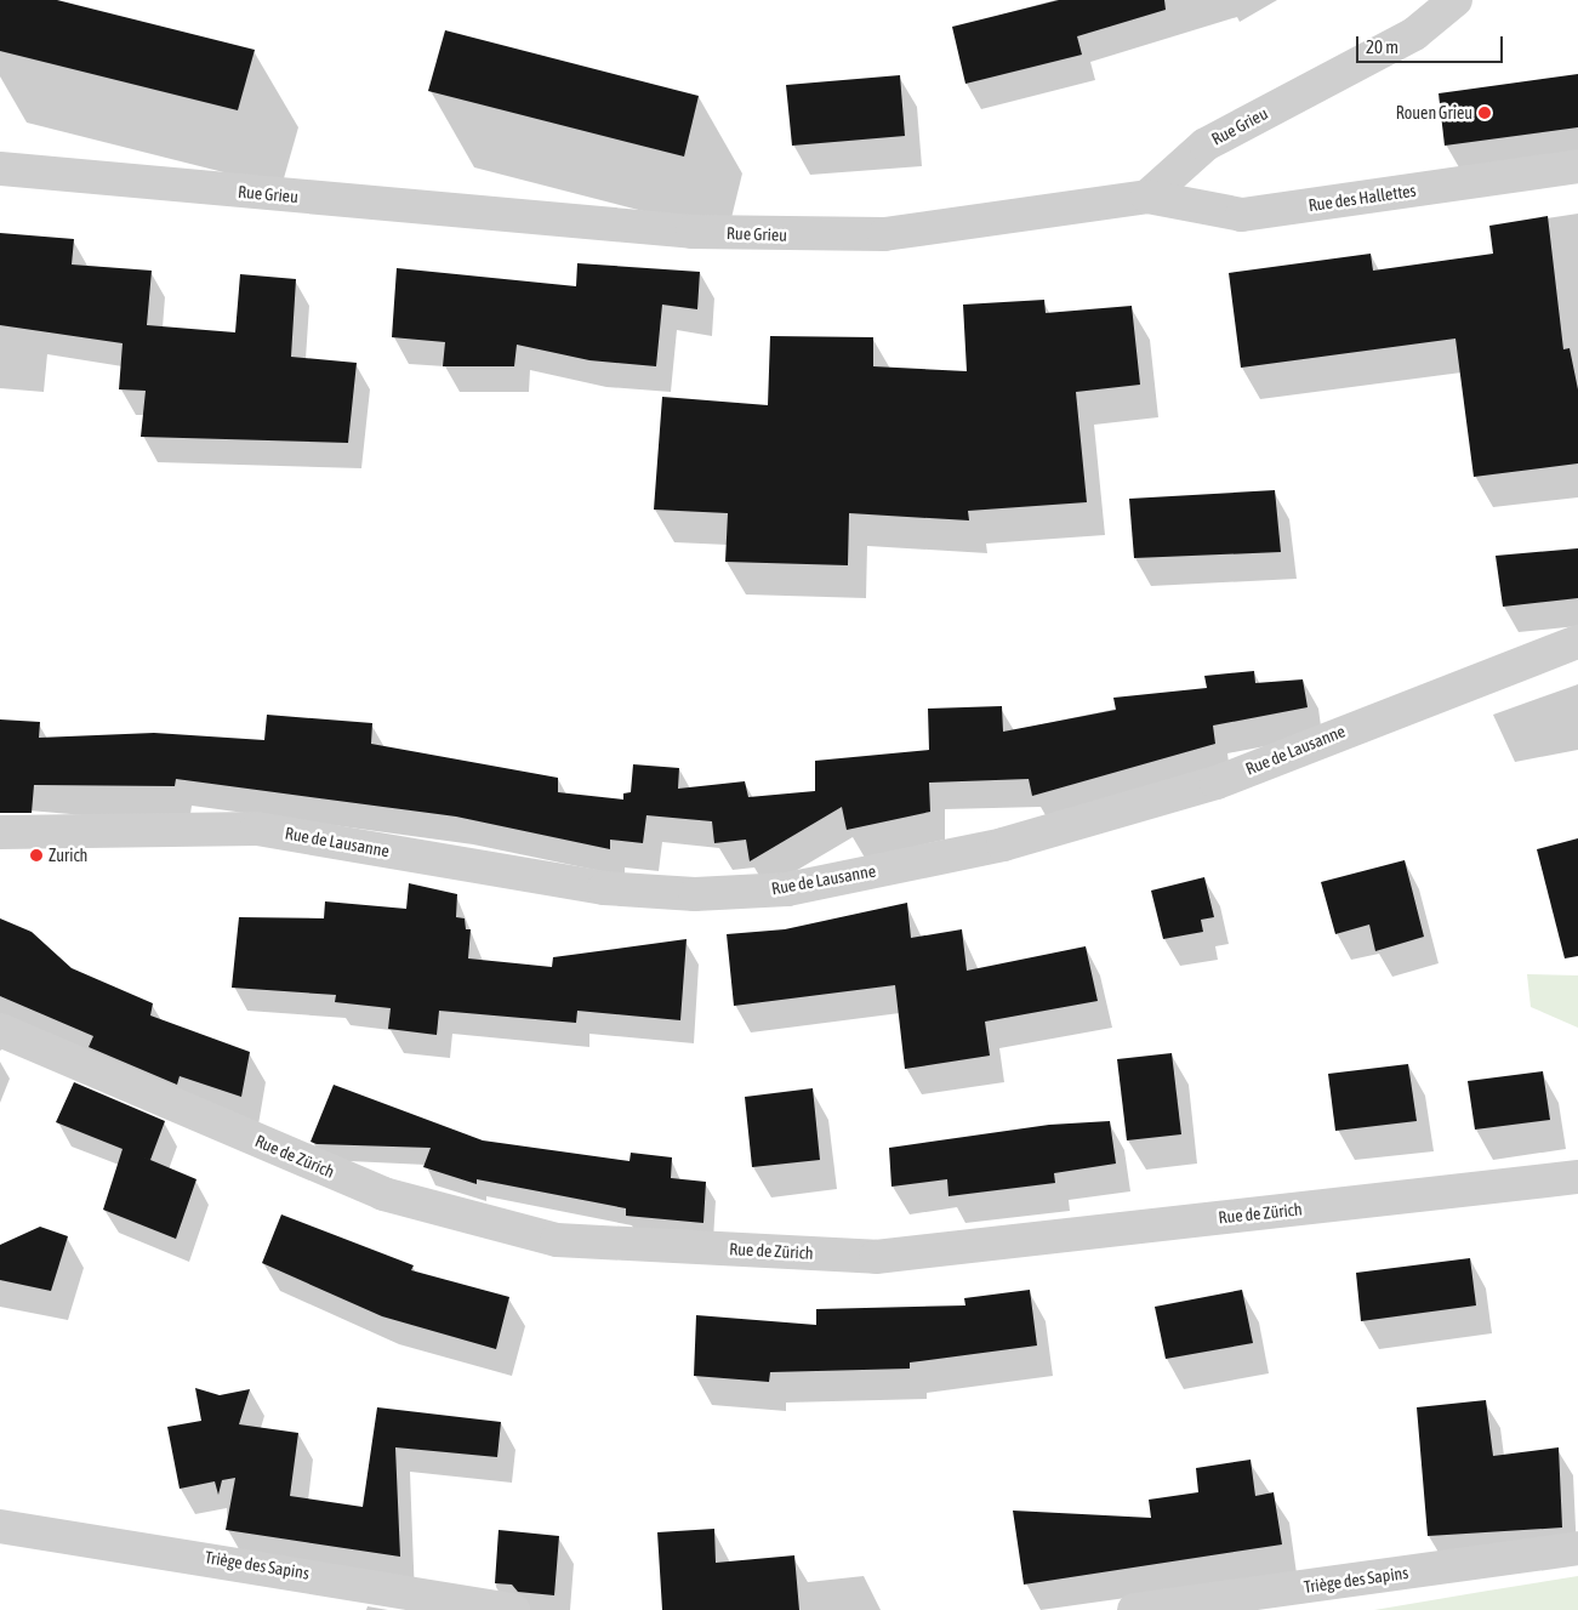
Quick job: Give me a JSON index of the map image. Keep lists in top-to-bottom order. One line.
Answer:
{"streets":{"street":["Rue Grieu","Rue des Hallettes","Rue de Lausanne","Rue de Zürich","Triège des Sapins"]},"crossings":[["Rue Grieu","Rue des Hallettes"]],"places":["Rouen Grieu","Zurich"],"scale_bar":"20 m"}
